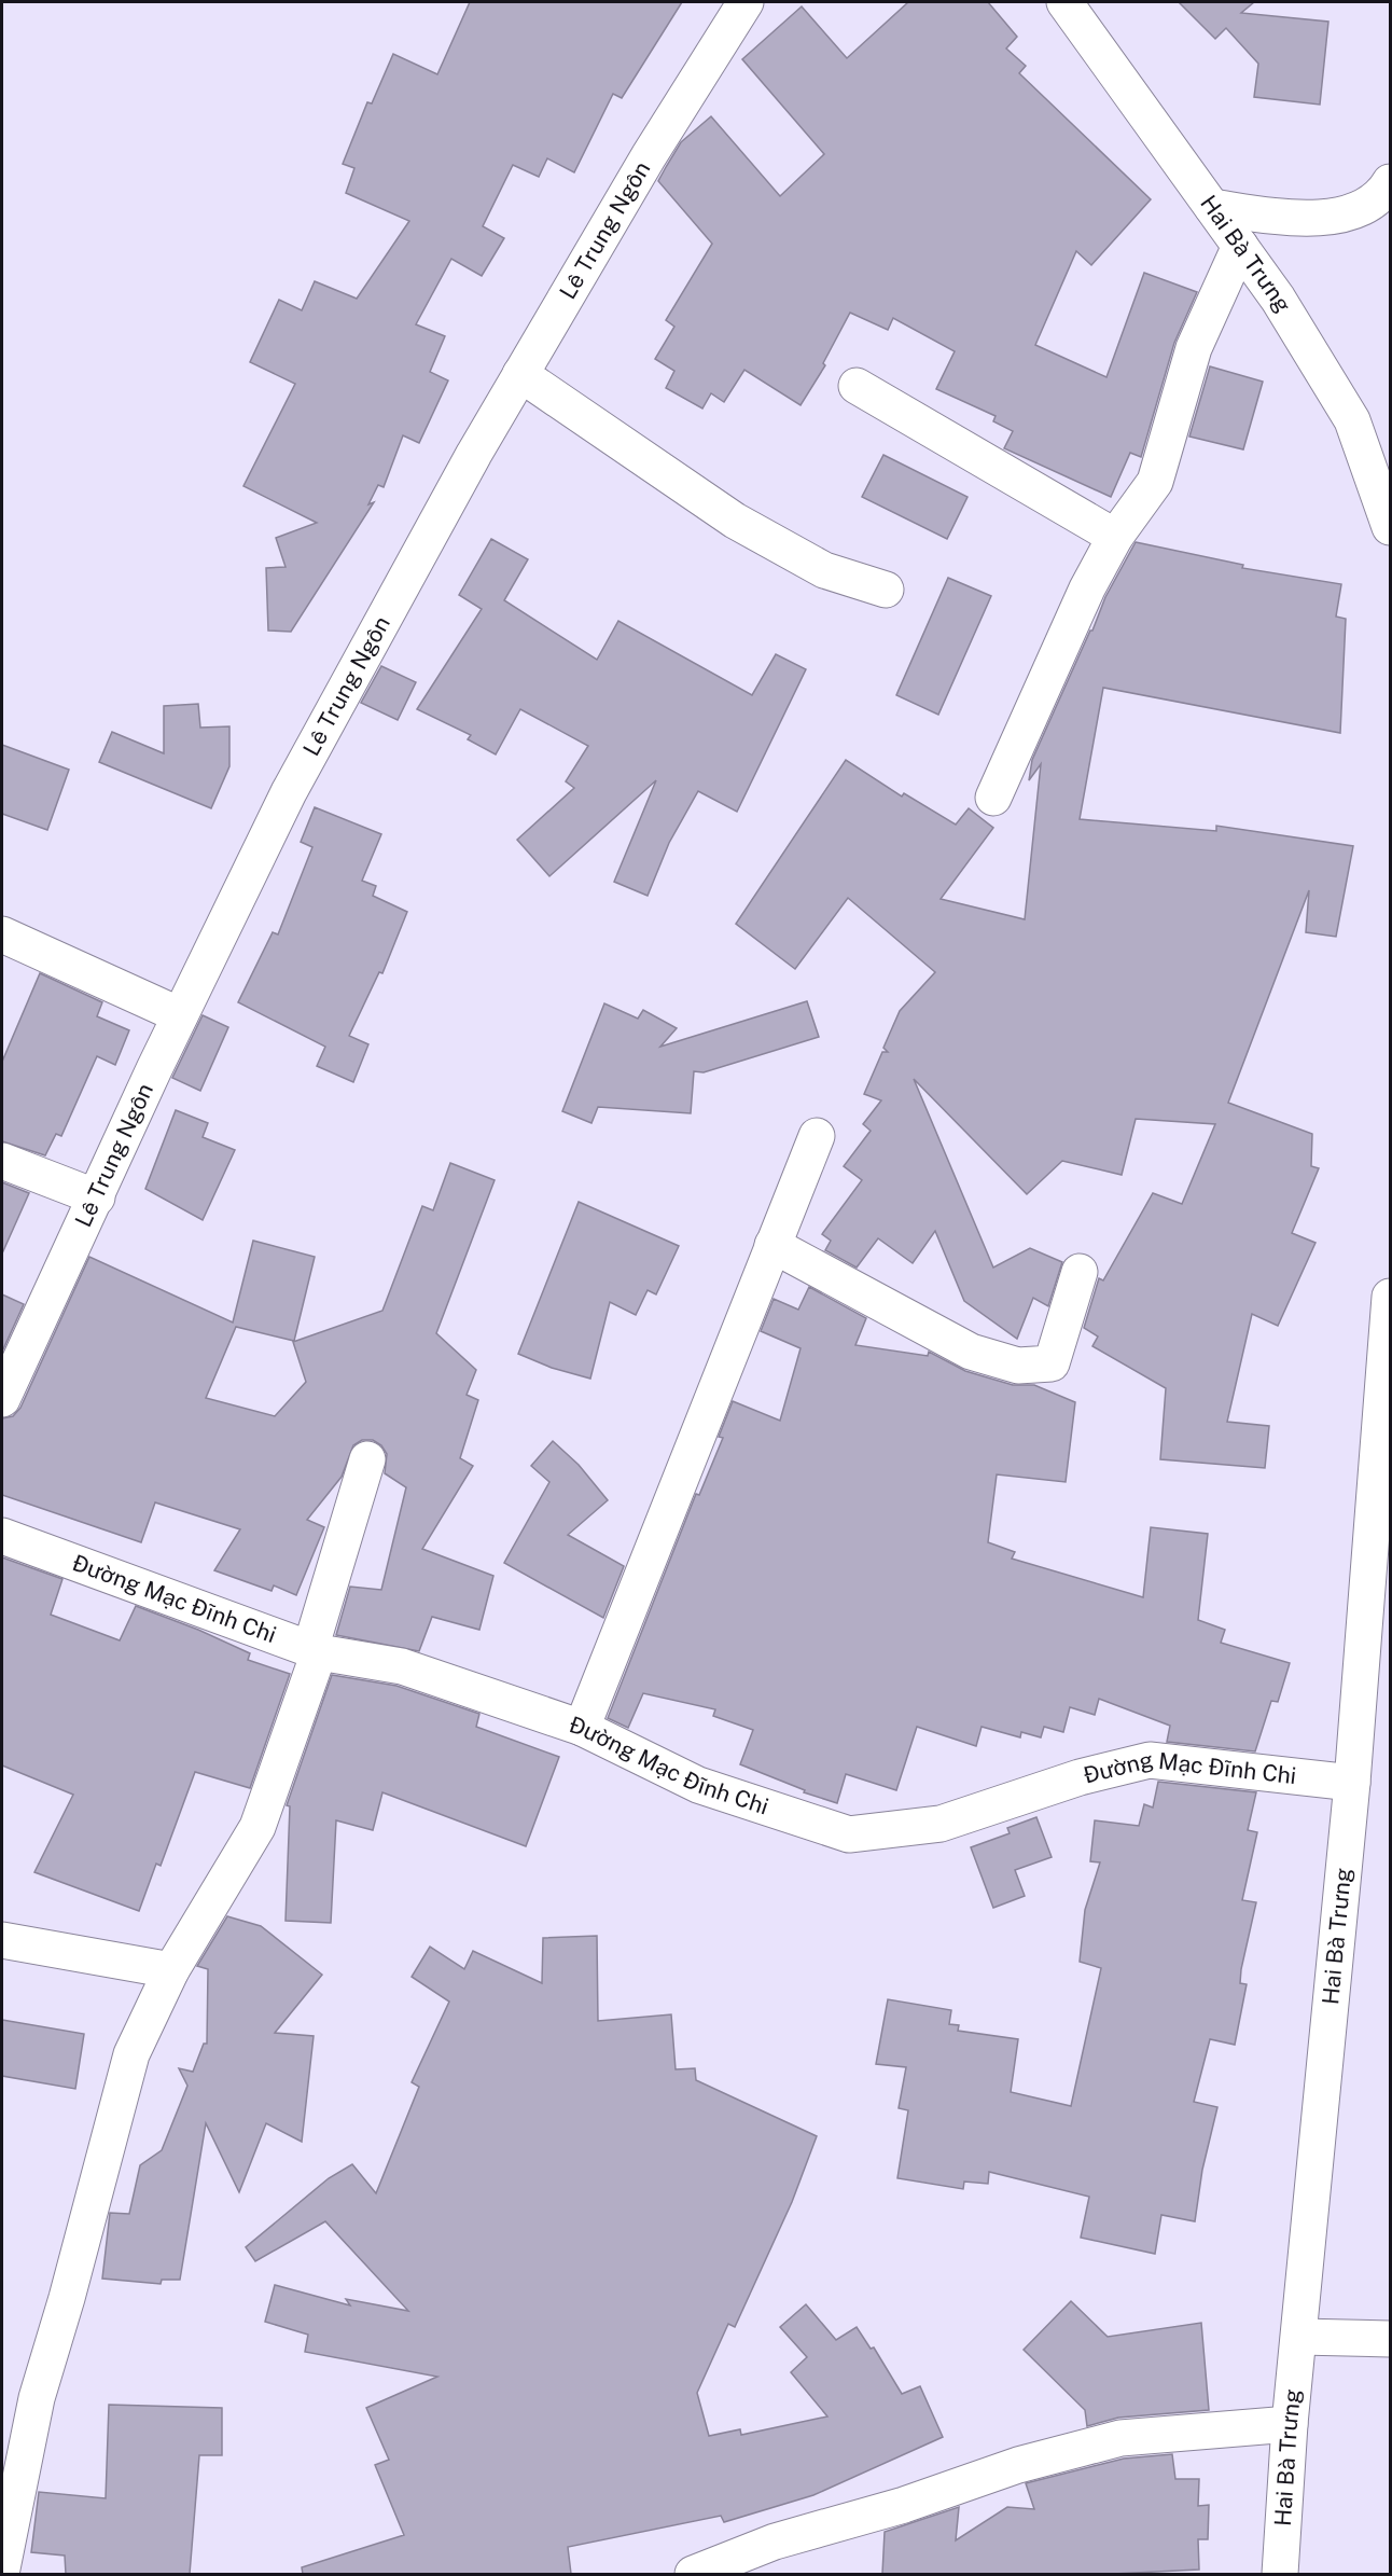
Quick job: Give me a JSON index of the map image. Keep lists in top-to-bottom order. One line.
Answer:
{"streets":{"street":["Lê Trung Ngôn","Hai Bà Trưng","Đường Mạc Đĩnh Chi"]},"crossings":[["Hai Bà Trưng","Đường Mạc Đĩnh Chi"]]}
